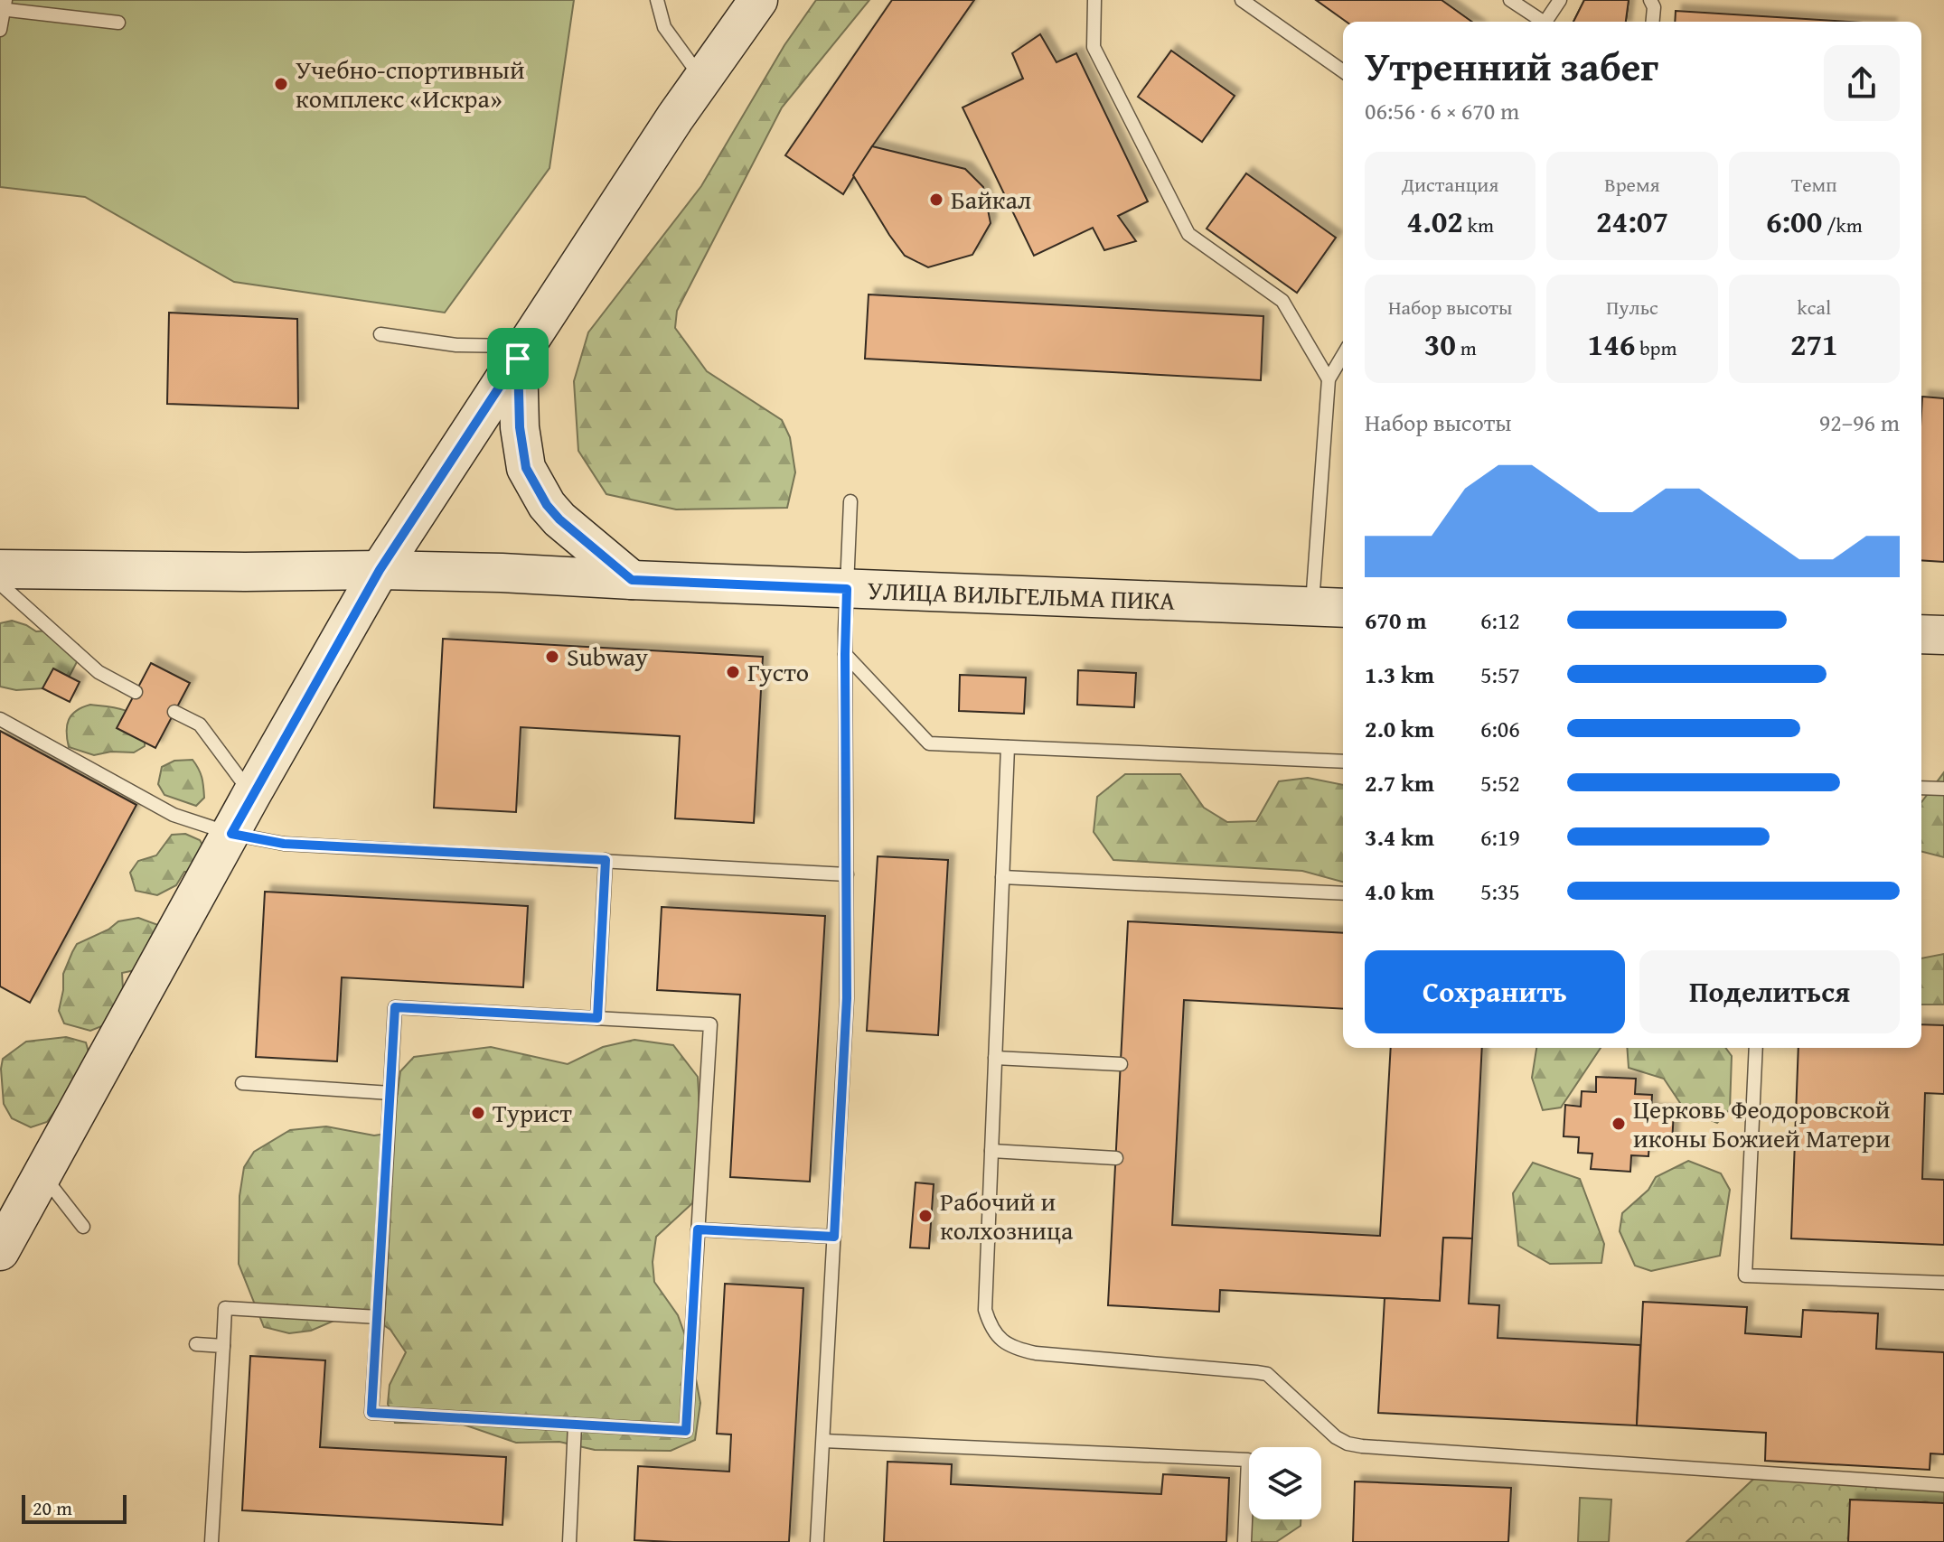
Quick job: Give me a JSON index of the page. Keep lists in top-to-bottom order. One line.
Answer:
{"streets":{"main road":["УЛИЦА ВИЛЬГЕЛЬМА ПИКА"]},"places":["Учебно-спортивный комплекс «Искра»","Байкал","Subway","Густо","Турист","Церковь Феодоровской иконы Божией Матери","Рабочий и колхозница"],"scale_bar":"20 m","page":{"heading":["Утренний забег","06:56 · 6 × 670 m"],"stats":[["Дистанция","4.02 km"],["Время","24:07"],["Темп","6:00 /km"],["Набор высоты","30 m"],["Пульс","146 bpm"],["kcal","271"]],"chart":["Набор высоты","92–96 m"],"list":[{"name":"670 m","note":"6:12"},{"name":"1.3 km","note":"5:57"},{"name":"2.0 km","note":"6:06"},{"name":"2.7 km","note":"5:52"},{"name":"3.4 km","note":"6:19"},{"name":"4.0 km","note":"5:35"}],"buttons":["Сохранить","Поделиться"],"scale":"20 m"}}
